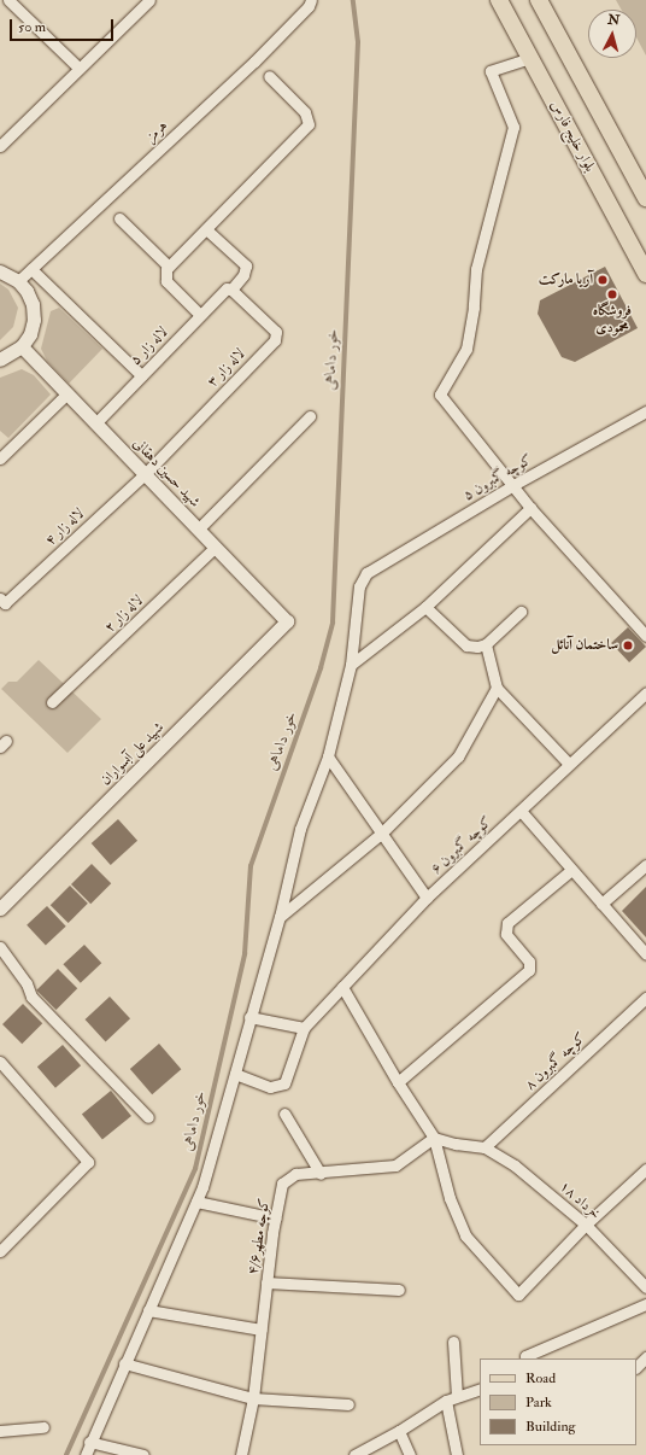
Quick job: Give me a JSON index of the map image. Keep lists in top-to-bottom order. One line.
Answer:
{"streets":{"main road":["بلوار خلیج فارس"],"street":["هرمز","لاله زار ۵","لاله زار ۳","شهید حسین دهقانی","کوچه گمبرون ۵","لاله زار ۴","لاله زار ۲","شهید علی آبسواران","کوچه گمبرون ۶","کوچه گمبرون ۸","خرداد ۱۸","کوچه مطهر۴/۶"]},"crossings":[["لاله زار ۵","لاله زار ۳"],["لاله زار ۵","شهید حسین دهقانی"],["لاله زار ۳","شهید حسین دهقانی"],["لاله زار ۳","لاله زار ۴"],["شهید حسین دهقانی","لاله زار ۴"],["شهید حسین دهقانی","لاله زار ۲"],["شهید حسین دهقانی","شهید علی آبسواران"],["کوچه گمبرون ۸","خرداد ۱۸"]],"water":["خور داماهی"],"places":["آریا مارکت","فروشگاه محمودی","ساختمان آنائل"],"legend":["Road","Park","Building"],"scale_bar":"50 m","north":"top"}
